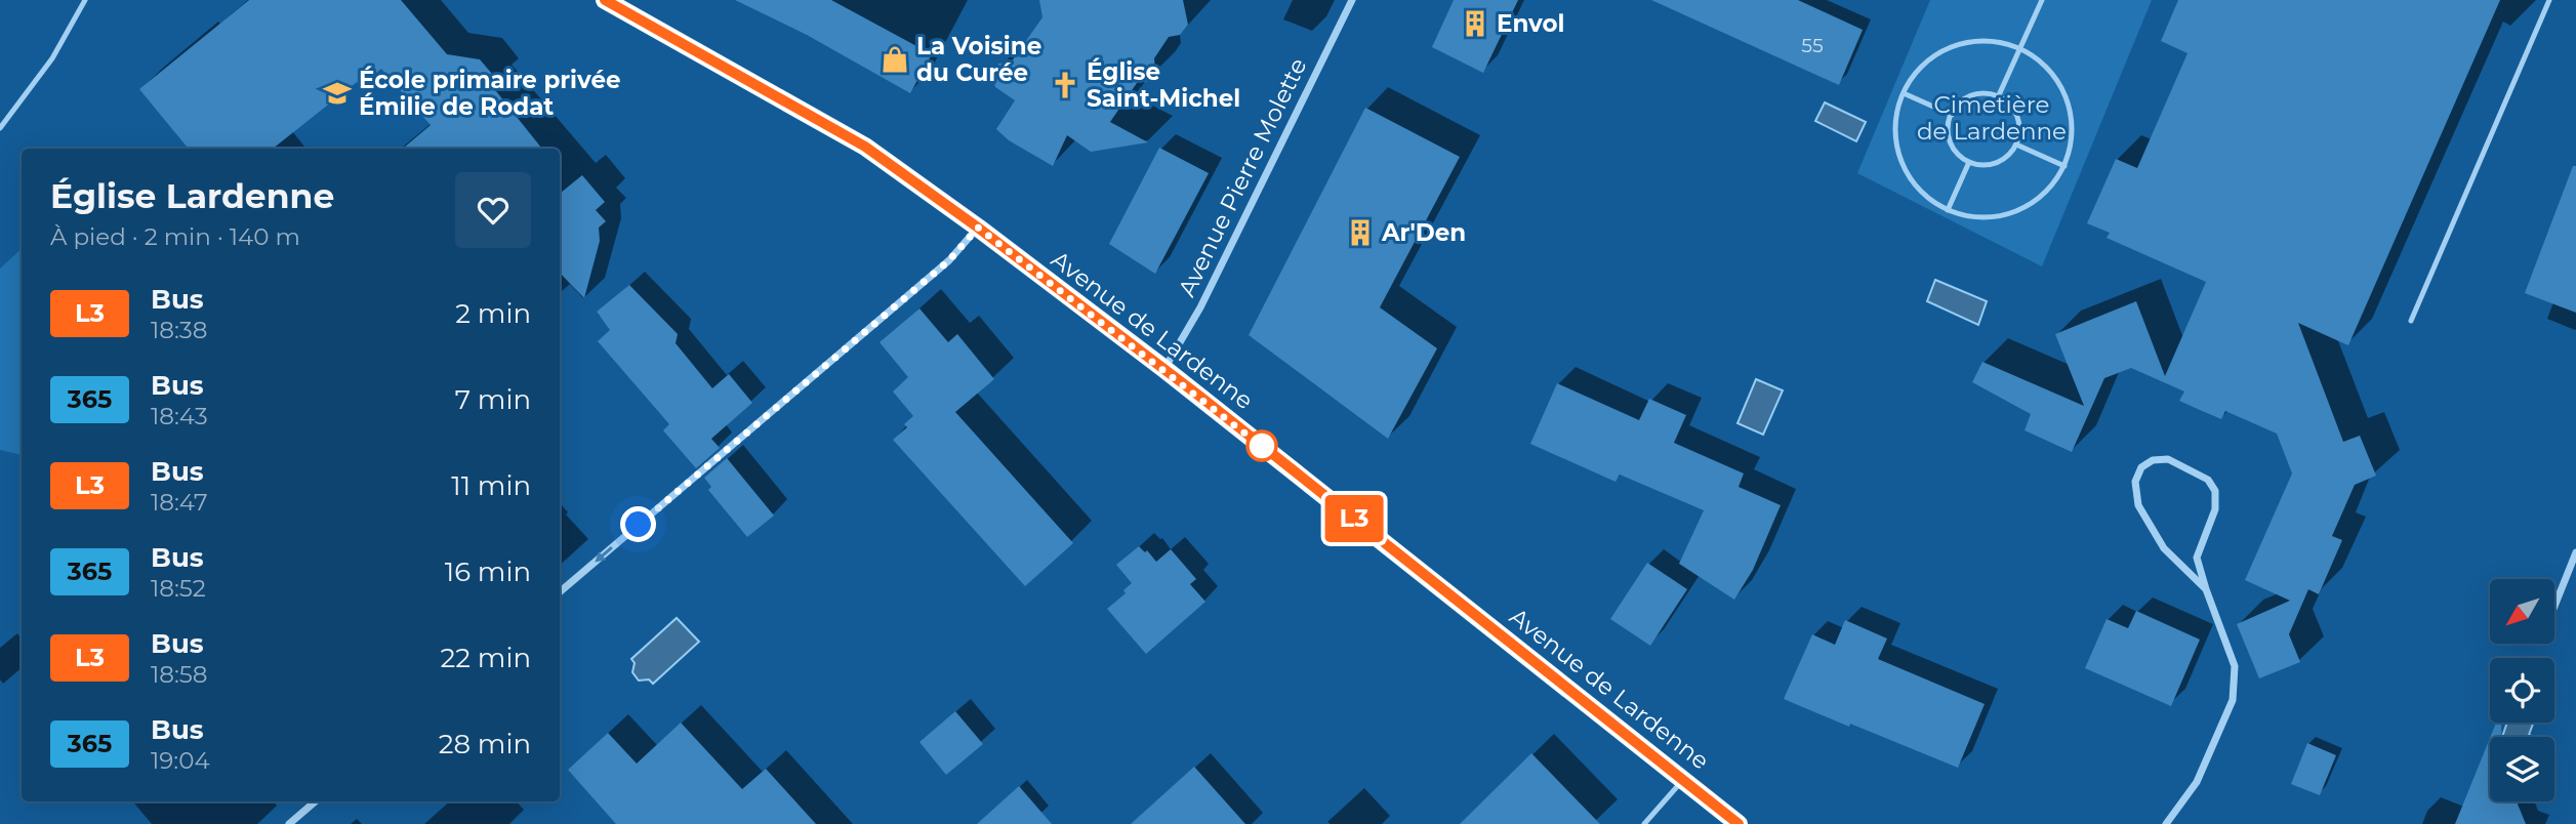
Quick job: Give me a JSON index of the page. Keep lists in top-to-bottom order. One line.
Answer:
{"streets":{"main road":["Avenue de Lardenne"],"street":["Avenue Pierre Molette"]},"crossings":[["Avenue Pierre Molette","Avenue de Lardenne"]],"parks":["Cimetière de Lardenne"],"places":{"building":["Envol","Ar'Den"],"shop":["La Voisine du Curée"],"church":["Église Saint-Michel"],"school or university":["École primaire privée Émilie de Rodat"]},"lines":["bus line L3"],"house_numbers":["55"],"north":"bottom left","page":{"on_map":"L3","heading":["Église Lardenne","À pied · 2 min · 140 m"],"list":[{"mark":"L3","name":"Bus","note":"18:38","value":"2 min"},{"mark":"365","name":"Bus","note":"18:43","value":"7 min"},{"mark":"L3","name":"Bus","note":"18:47","value":"11 min"},{"mark":"365","name":"Bus","note":"18:52","value":"16 min"},{"mark":"L3","name":"Bus","note":"18:58","value":"22 min"},{"mark":"365","name":"Bus","note":"19:04","value":"28 min"}]}}
